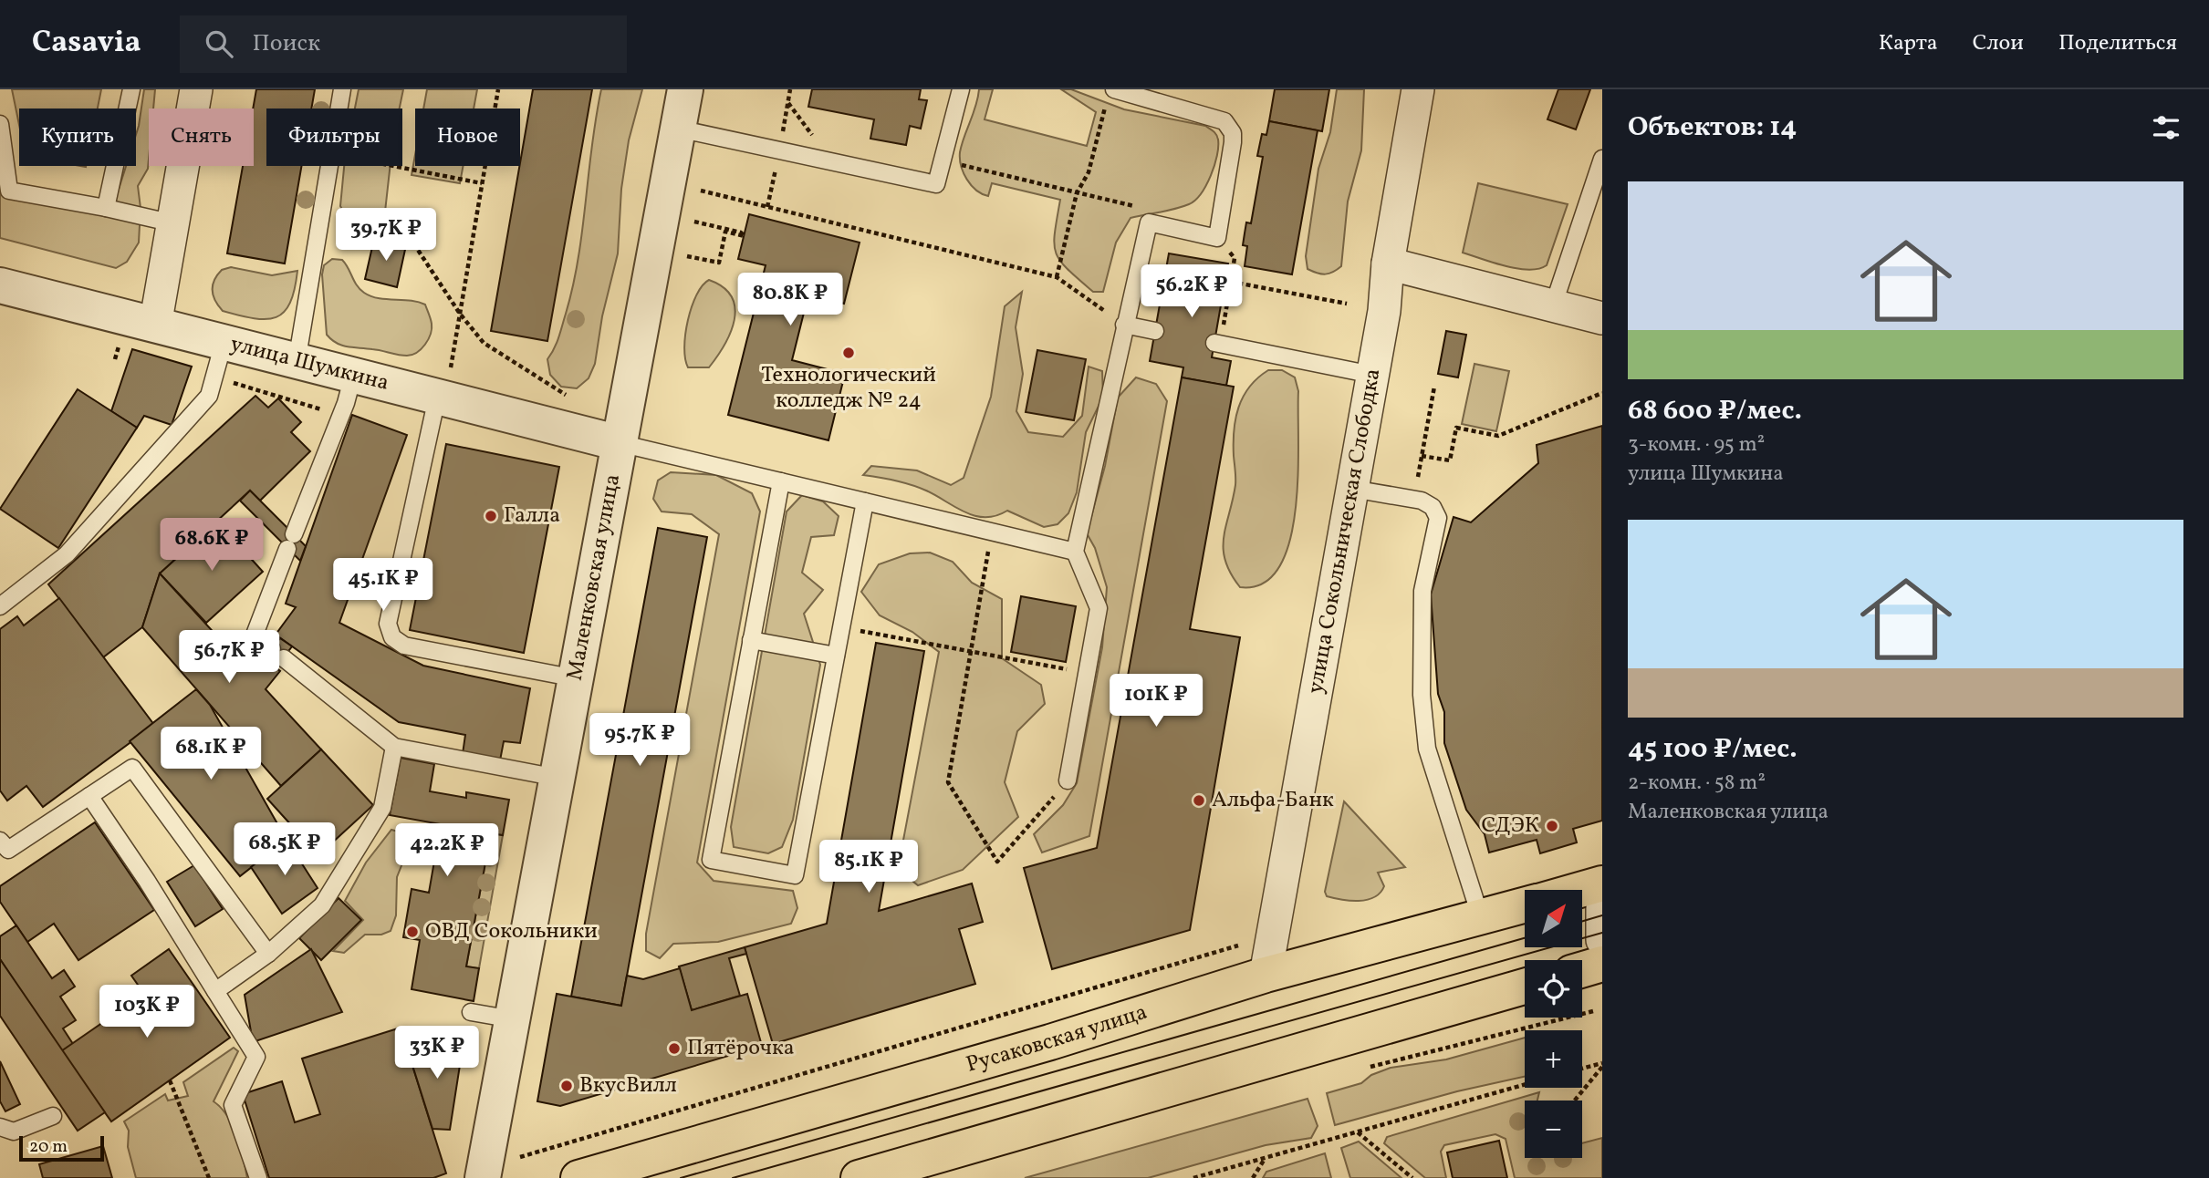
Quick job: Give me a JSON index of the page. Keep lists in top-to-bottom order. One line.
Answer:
{"streets":{"main road":["Русаковская улица"],"street":["улица Шумкина","улица Сокольническая Слободка","Маленковская улица"]},"crossings":[["улица Шумкина","Маленковская улица"],["улица Сокольническая Слободка","Русаковская улица"]],"places":["Технологический колледж № 24","Галла","Альфа-Банк","СДЭК","ОВД Сокольники","Пятёрочка","ВкусВилл"],"scale_bar":"20 m","north":"top right","page":{"header":"Casavia","search":"Поиск","nav":["Карта","Слои","Поделиться"],"heading":"Объектов: 14","chip":["Купить","Снять","Фильтры","Новое"],"list":[{"name":"68 600 ₽/мес.","note":"3-комн. · 95 m² · улица Шумкина"},{"name":"45 100 ₽/мес.","note":"2-комн. · 58 m² · Маленковская улица"}],"price":["39.7K ₽","56.2K ₽","80.8K ₽","68.6K ₽","45.1K ₽","56.7K ₽","101K ₽","95.7K ₽","68.1K ₽","68.5K ₽","42.2K ₽","85.1K ₽","103K ₽","33K ₽"],"map_buttons":["+","−"],"scale":"20 m"}}
